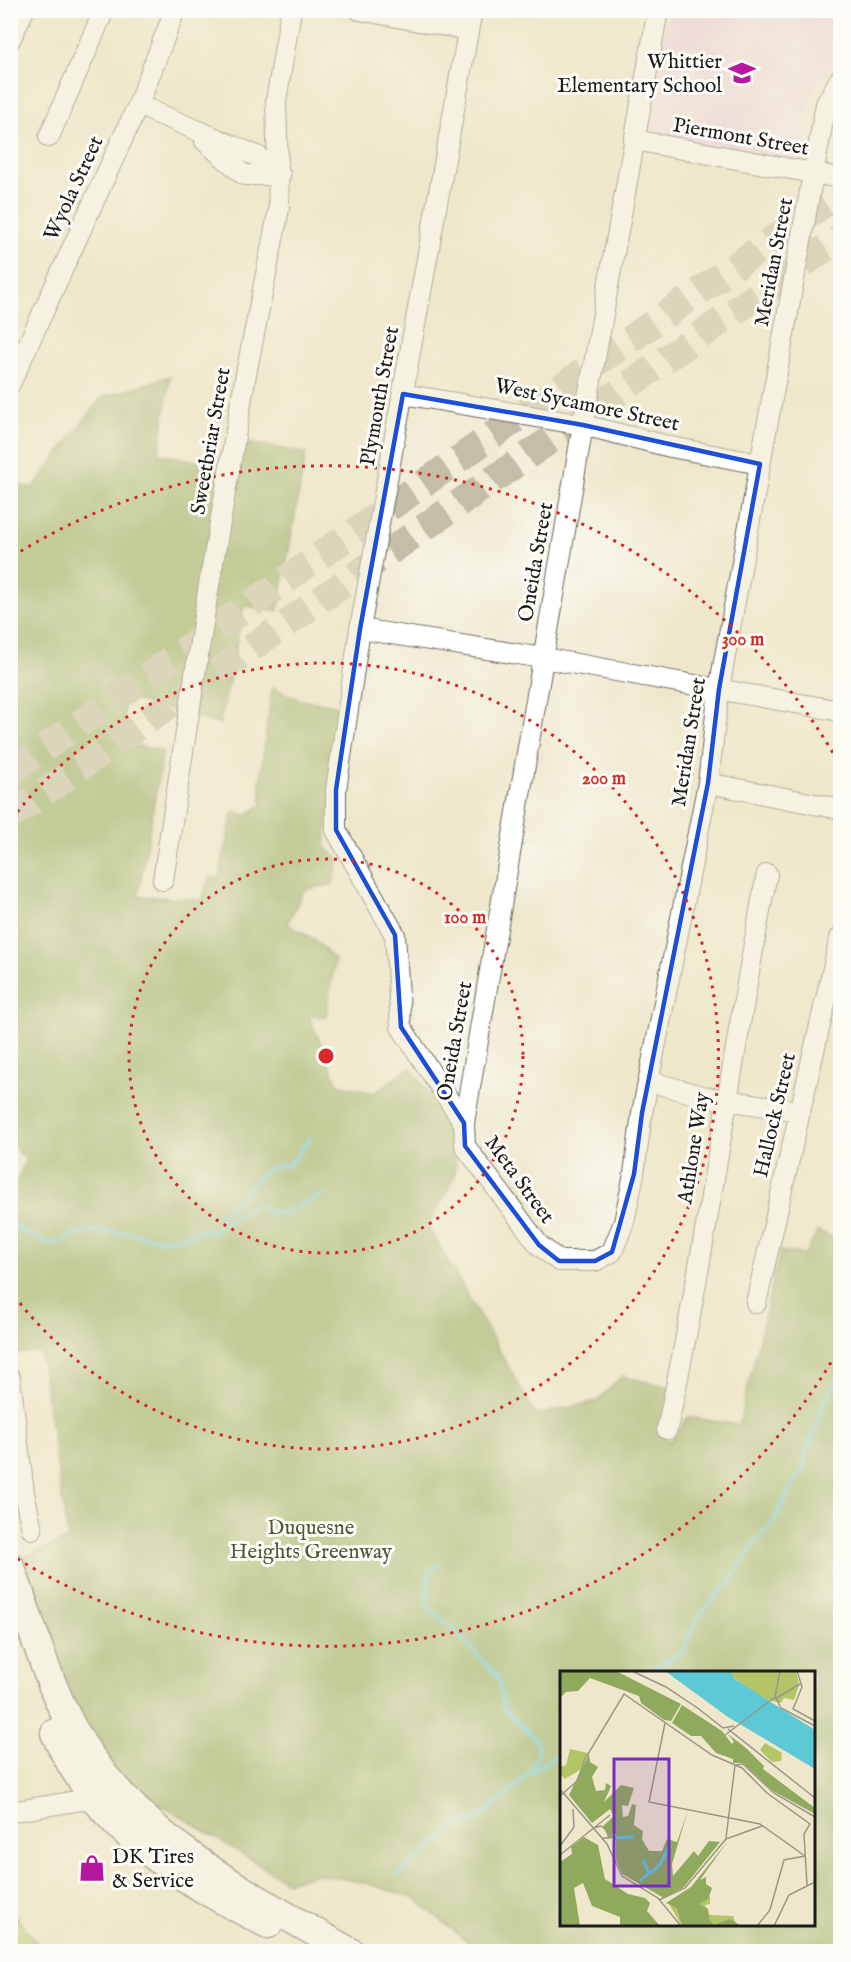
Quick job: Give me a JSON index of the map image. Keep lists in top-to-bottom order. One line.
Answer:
{"streets":{"street":["Piermont Street","Wyola Street","Meridan Street","Plymouth Street","West Sycamore Street","Sweetbriar Street","Oneida Street","Hallock Street","Athlone Way","Meta Street"]},"crossings":[["Piermont Street","Meridan Street"],["Piermont Street","Oneida Street"],["Meridan Street","West Sycamore Street"],["Meridan Street","Meta Street"],["Plymouth Street","West Sycamore Street"],["Plymouth Street","Meta Street"],["West Sycamore Street","Oneida Street"],["Oneida Street","Meta Street"]],"parks":["Duquesne Heights Greenway"],"places":{"school or university":["Whittier Elementary School"],"shop":["DK Tires & Service"]},"rings":["300 m","200 m","100 m"]}
